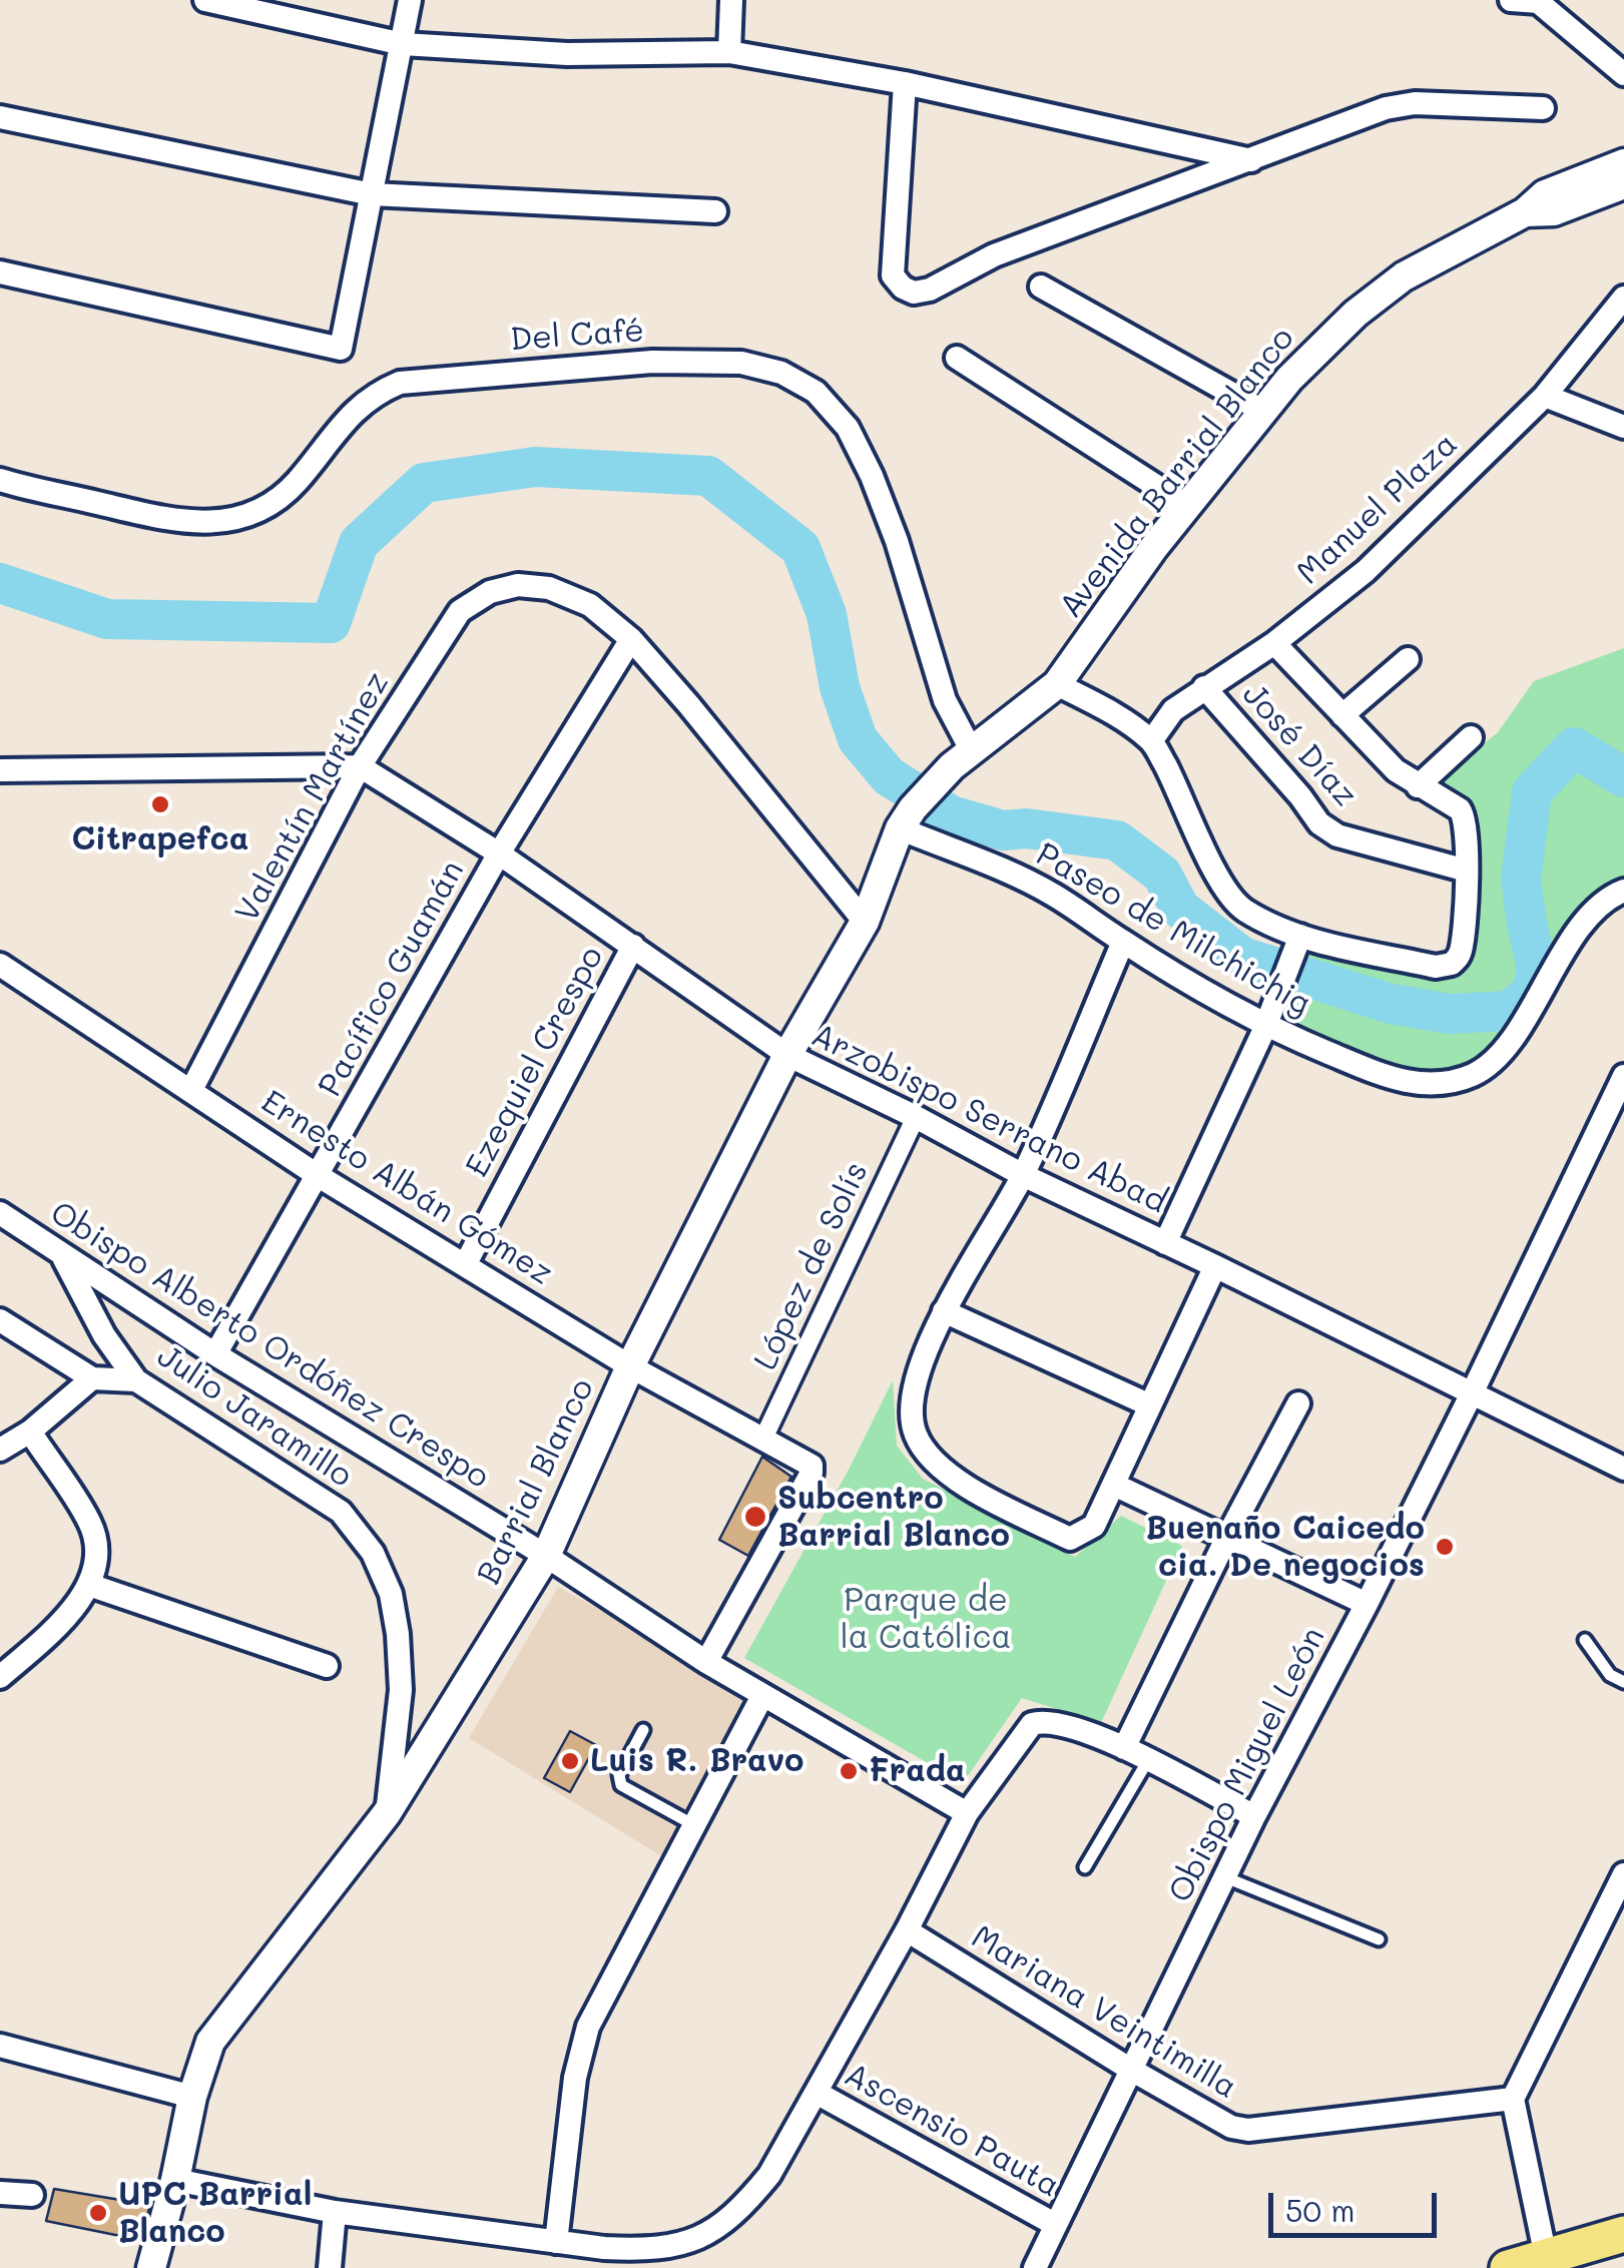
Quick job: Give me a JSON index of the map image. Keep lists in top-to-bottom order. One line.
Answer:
{"streets":{"street":["Del Café","Avenida Barrial Blanco","Manuel Plaza","José Díaz","Valentín Martínez","Paseo de Milchichig","Pacífico Guamán","Ezequiel Crespo","Arzobispo Serrano Abad","Ernesto Albán Gómez","López de Solís","Obispo Alberto Ordóñez Crespo","Julio Jaramillo","Barrial Blanco","Obispo Miguel León","Mariana Veintimilla","Ascensio Pauta"]},"crossings":[["Del Café","Avenida Barrial Blanco"],["Del Café","Barrial Blanco"],["Avenida Barrial Blanco","Barrial Blanco"],["Manuel Plaza","José Díaz"],["Valentín Martínez","Pacífico Guamán"],["Valentín Martínez","Arzobispo Serrano Abad"],["Valentín Martínez","Ernesto Albán Gómez"],["Valentín Martínez","Barrial Blanco"],["Paseo de Milchichig","Barrial Blanco"],["Pacífico Guamán","Arzobispo Serrano Abad"],["Pacífico Guamán","Ernesto Albán Gómez"],["Pacífico Guamán","Obispo Alberto Ordóñez Crespo"],["Ezequiel Crespo","Arzobispo Serrano Abad"],["Ezequiel Crespo","Ernesto Albán Gómez"],["Arzobispo Serrano Abad","López de Solís"],["Arzobispo Serrano Abad","Barrial Blanco"],["Arzobispo Serrano Abad","Obispo Miguel León"],["Ernesto Albán Gómez","López de Solís"],["Ernesto Albán Gómez","Obispo Alberto Ordóñez Crespo"],["Ernesto Albán Gómez","Barrial Blanco"],["Obispo Alberto Ordóñez Crespo","Julio Jaramillo"],["Obispo Alberto Ordóñez Crespo","Barrial Blanco"],["Julio Jaramillo","Barrial Blanco"],["Obispo Miguel León","Mariana Veintimilla"],["Obispo Miguel León","Ascensio Pauta"]],"parks":["Parque de la Católica"],"places":["Citrapefca","Subcentro Barrial Blanco","Buenaño Caicedo cia. De negocios","Luis R. Bravo","Frada","UPC Barrial Blanco"],"scale_bar":"50 m"}
